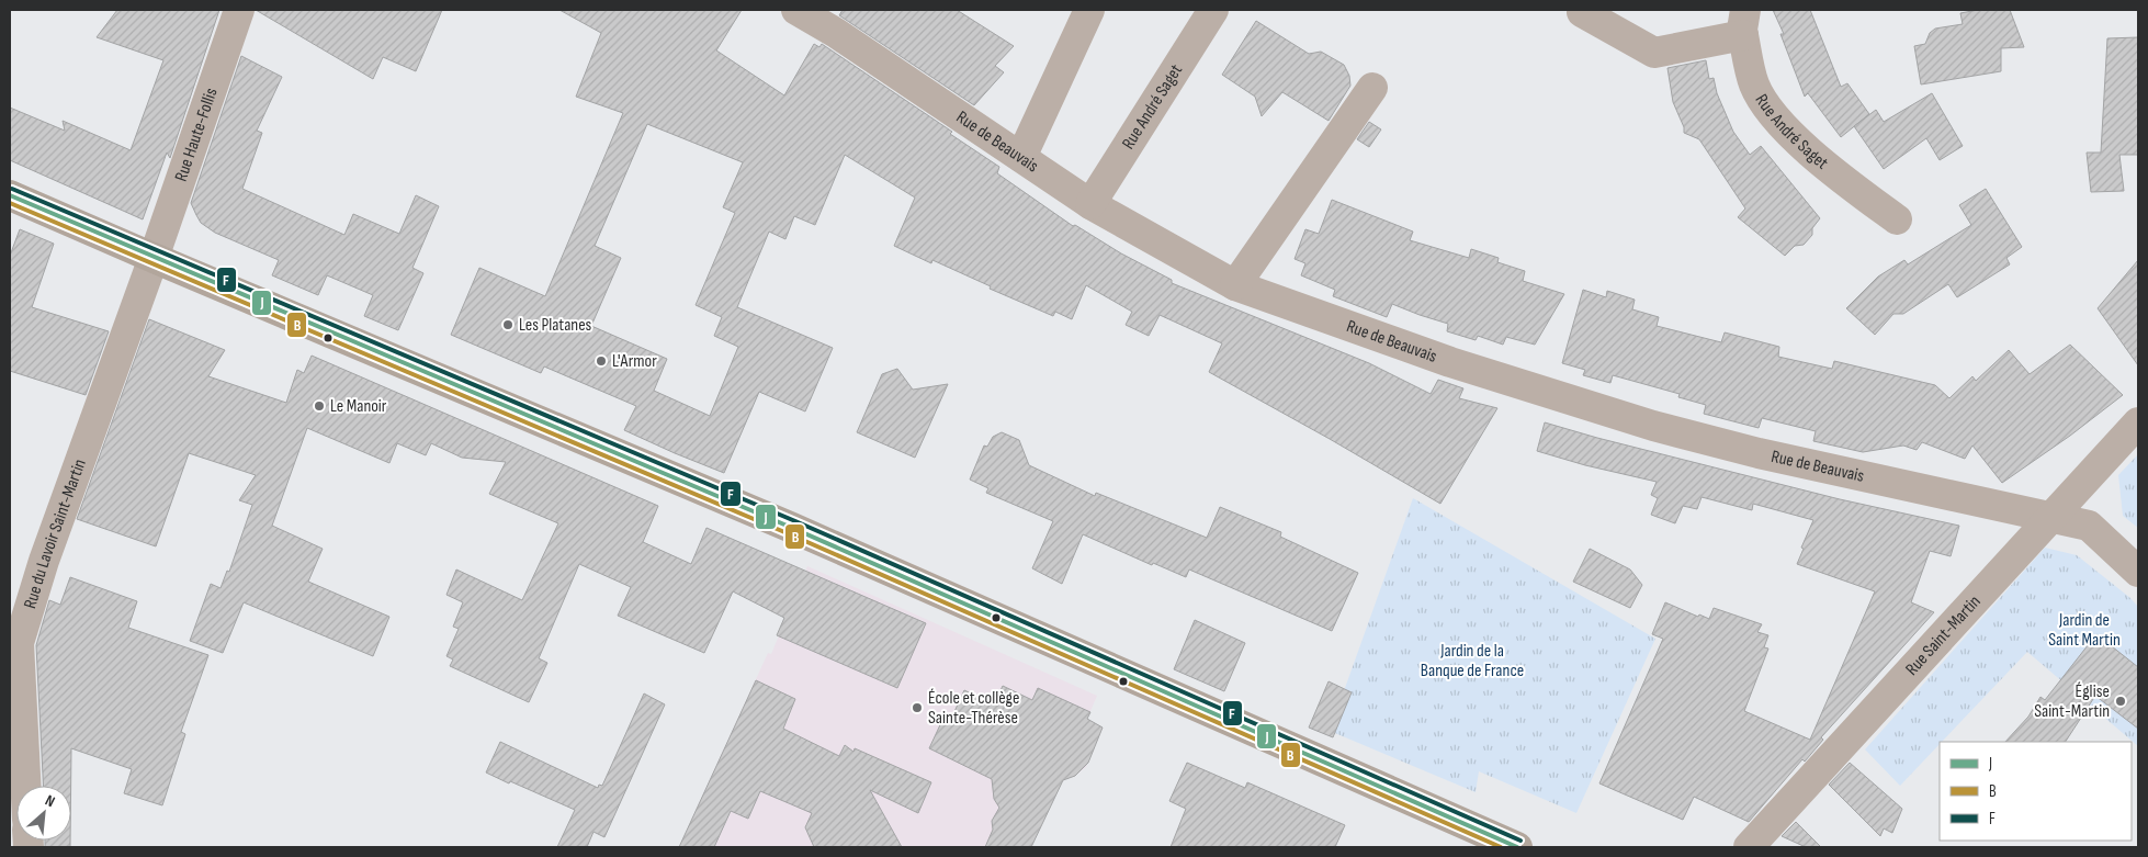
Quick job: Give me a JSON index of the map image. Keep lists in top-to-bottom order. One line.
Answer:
{"streets":{"street":["Rue André Saget","Rue Haute-Follis","Rue de Beauvais","Rue du Lavoir Saint-Martin","Rue Saint-Martin"]},"crossings":[["Rue André Saget","Rue de Beauvais"],["Rue Haute-Follis","Rue du Lavoir Saint-Martin"],["Rue de Beauvais","Rue Saint-Martin"]],"parks":["Jardin de Saint Martin","Jardin de la Banque de France"],"places":["Les Platanes","L'Armor","Le Manoir","Église Saint-Martin","École et collège Sainte-Thérèse"],"lines":["transit line F","transit line J","transit line B"],"legend":["J","B","F"],"north":"top right"}
